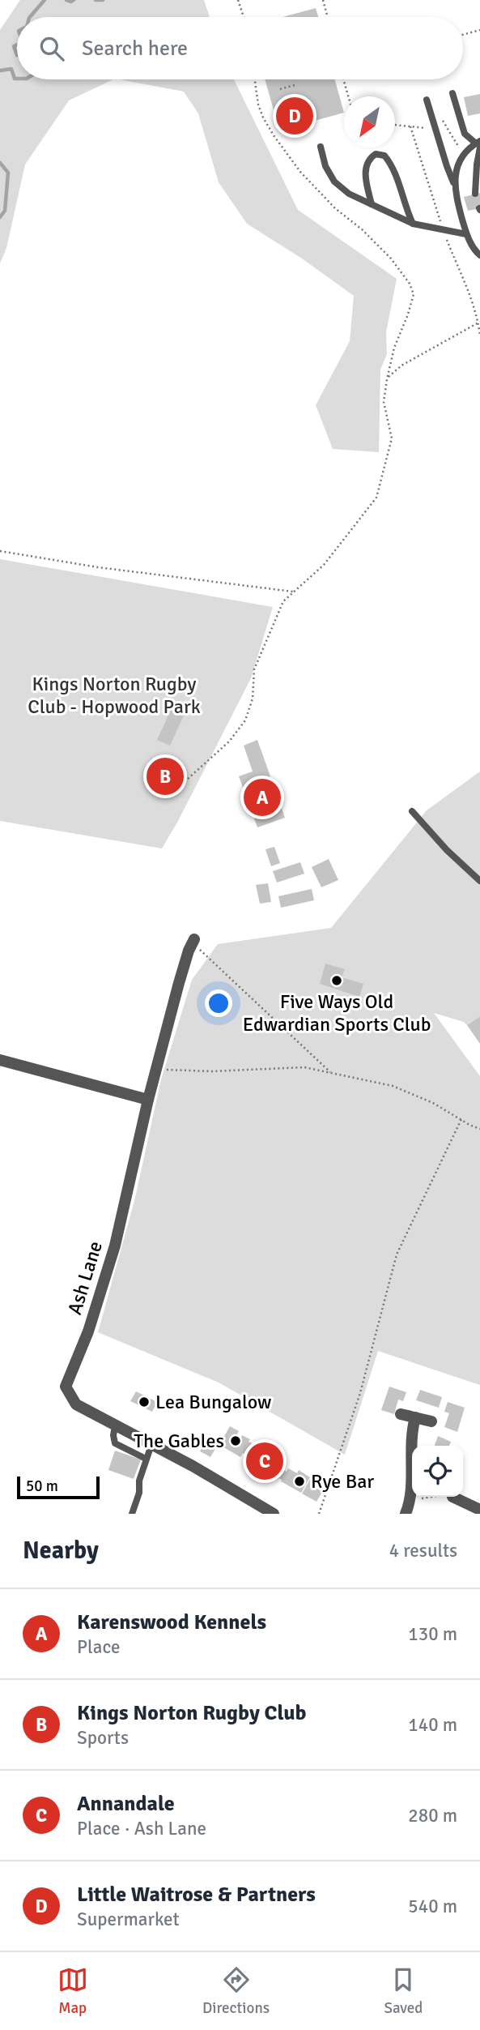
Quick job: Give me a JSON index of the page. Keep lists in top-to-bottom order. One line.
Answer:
{"streets":{"street":["Ash Lane"]},"parks":["Kings Norton Rugby Club - Hopwood Park"],"places":["Five Ways Old Edwardian Sports Club","Lea Bungalow","The Gables","Rye Bar"],"scale_bar":"50 m","north":"bottom left","page":{"search":"Search here","pins":["D","B","A","C"],"scale":"50 m","heading":["Nearby","4 results"],"list":[{"mark":"A","name":"Karenswood Kennels","note":"Place","value":"130 m"},{"mark":"B","name":"Kings Norton Rugby Club","note":"Sports","value":"140 m"},{"mark":"C","name":"Annandale","note":"Place · Ash Lane","value":"280 m"},{"mark":"D","name":"Little Waitrose & Partners","note":"Supermarket","value":"540 m"}],"nav":["Map","Directions","Saved"]}}
